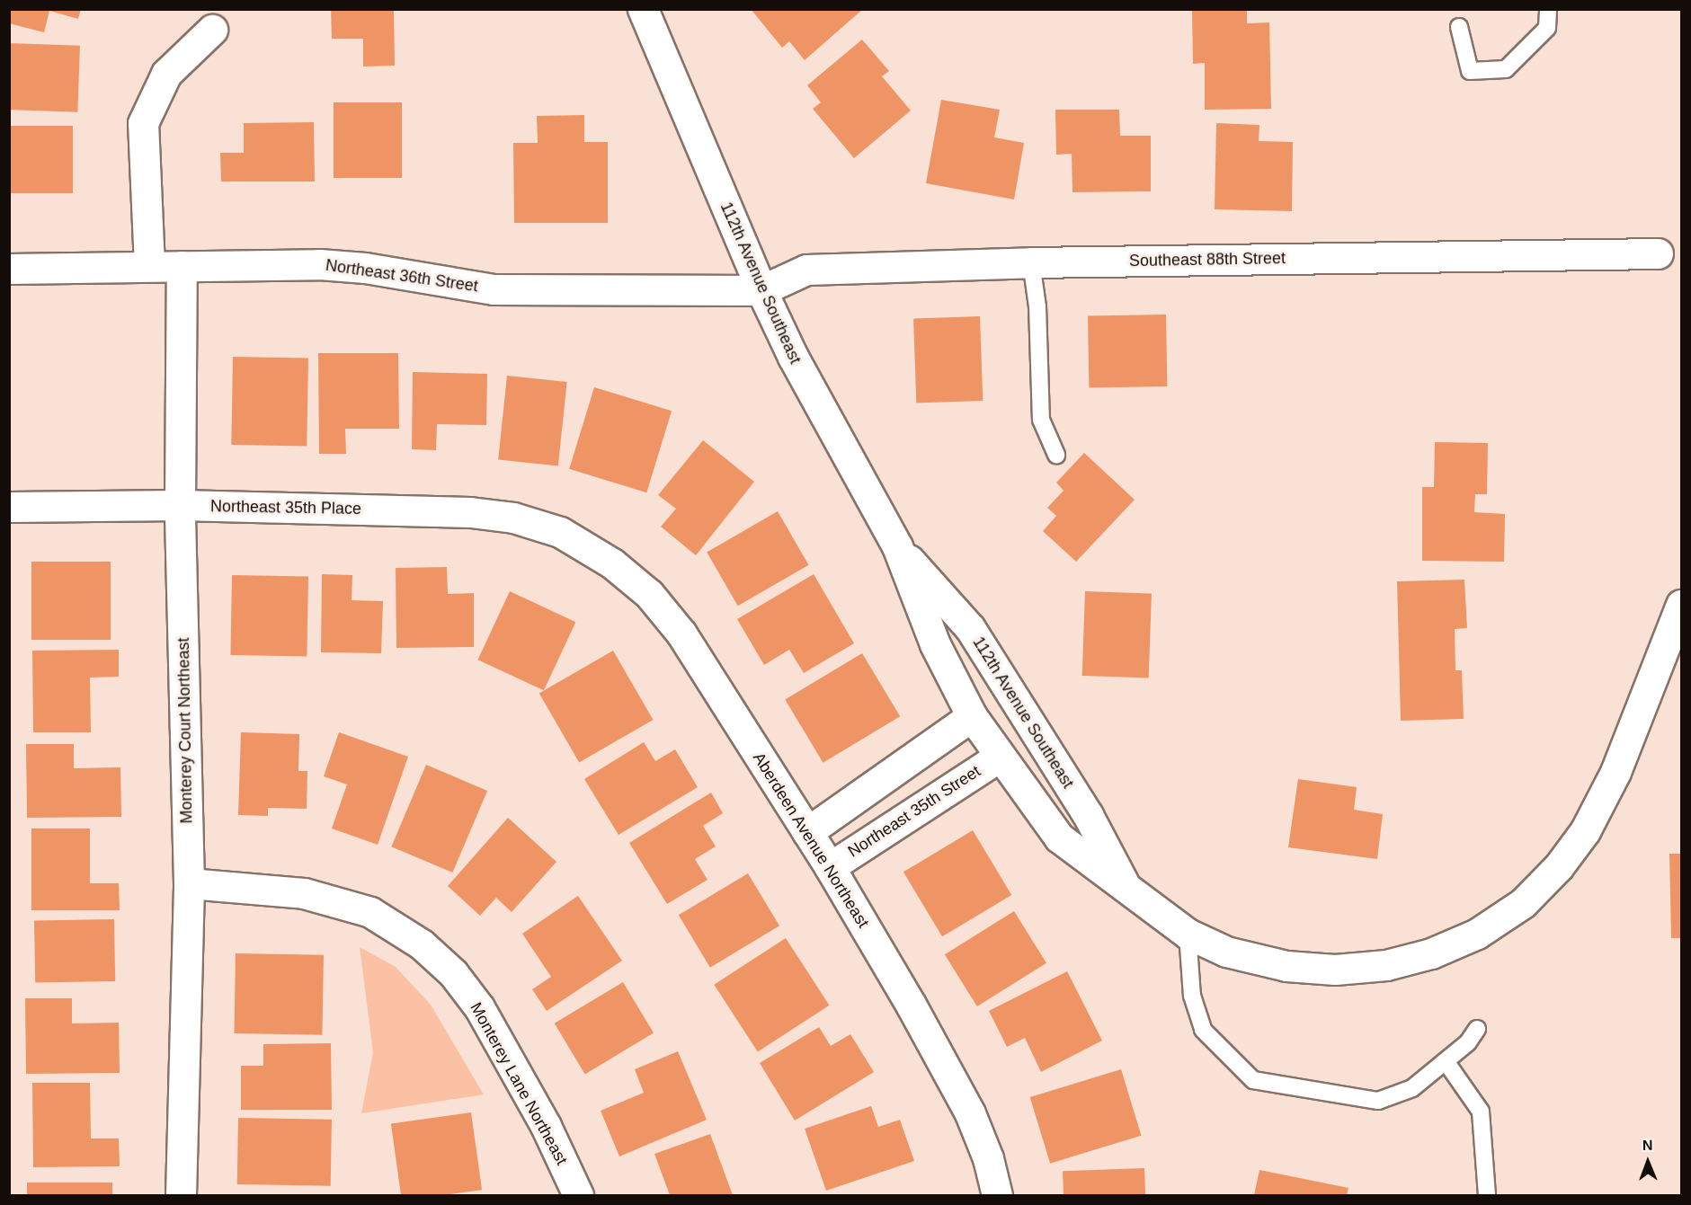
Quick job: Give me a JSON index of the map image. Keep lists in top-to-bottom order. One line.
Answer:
{"streets":{"street":["Southeast 88th Street","Northeast 36th Street","112th Avenue Southeast","Northeast 35th Place","Monterey Court Northeast","Northeast 35th Street","Aberdeen Avenue Northeast","Monterey Lane Northeast"]},"crossings":[["Southeast 88th Street","Northeast 36th Street"],["Southeast 88th Street","112th Avenue Southeast"],["Northeast 36th Street","112th Avenue Southeast"],["Northeast 36th Street","Monterey Court Northeast"],["112th Avenue Southeast","Northeast 35th Street"],["Northeast 35th Place","Monterey Court Northeast"],["Northeast 35th Place","Aberdeen Avenue Northeast"],["Monterey Court Northeast","Monterey Lane Northeast"],["Northeast 35th Street","Aberdeen Avenue Northeast"]],"north":"top"}
